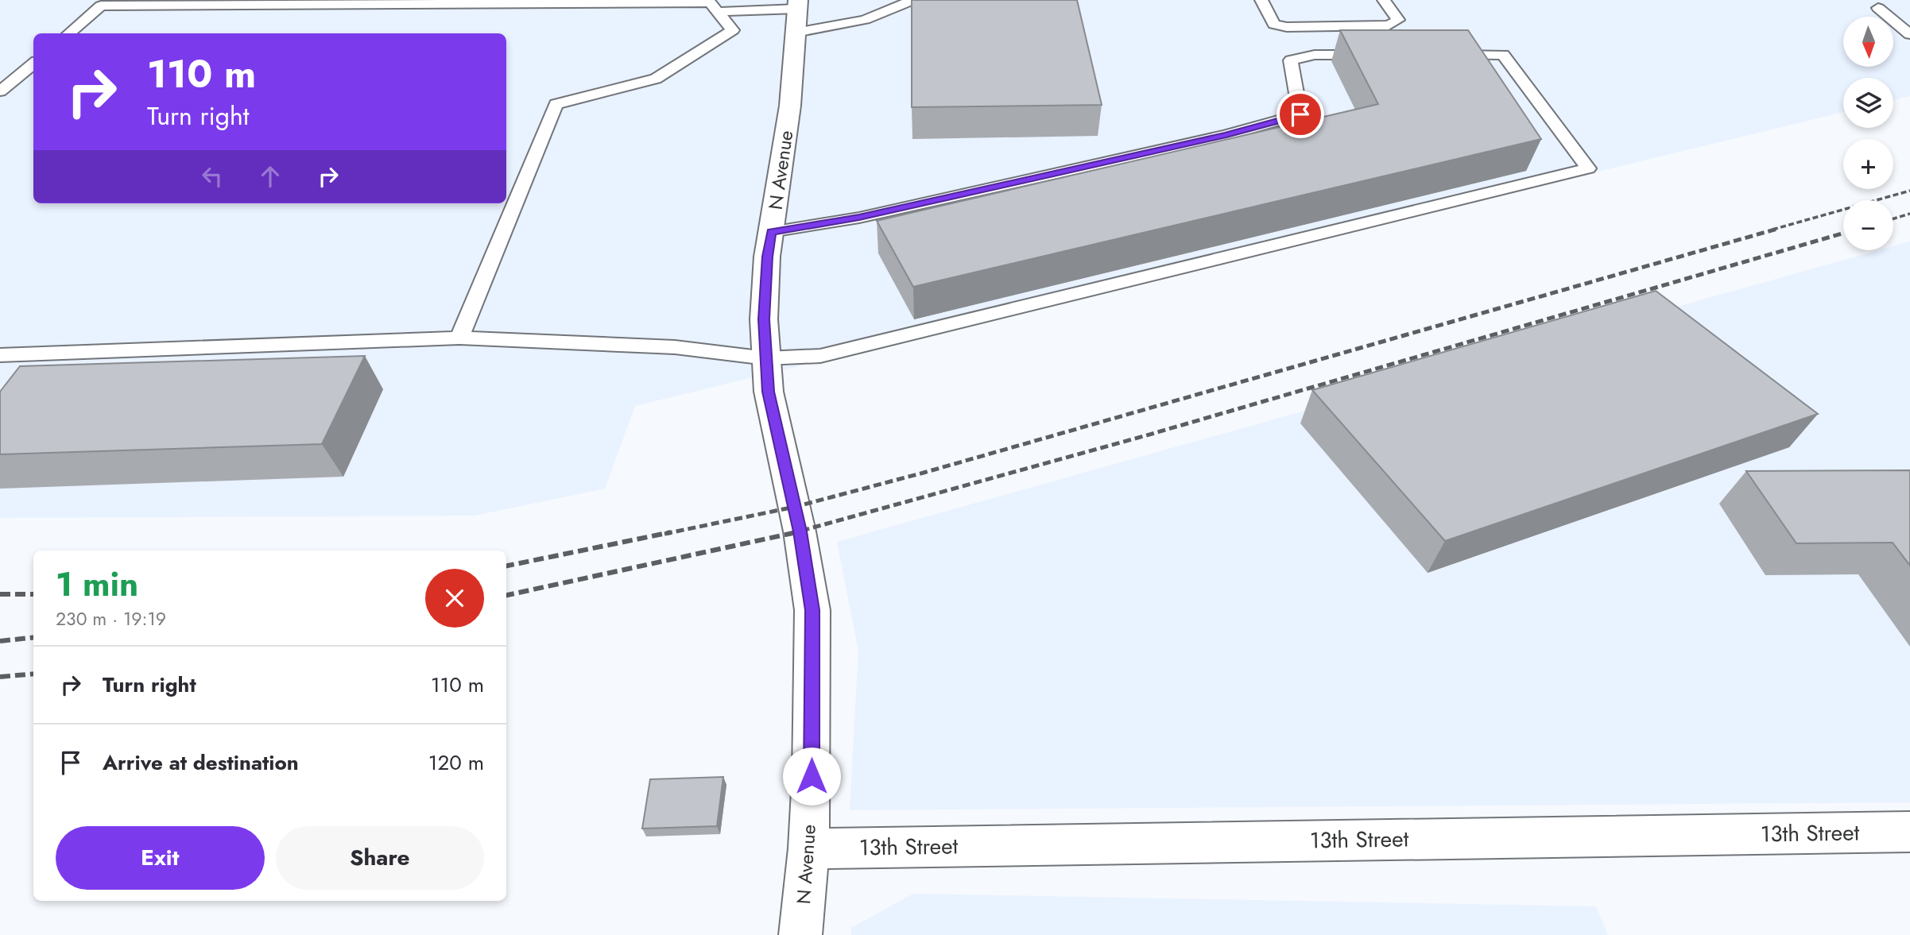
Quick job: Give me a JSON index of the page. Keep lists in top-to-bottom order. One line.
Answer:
{"streets":{"street":["N Avenue","13th Street"]},"crossings":[["N Avenue","13th Street"]],"north":"bottom","page":{"map_buttons":["+","−"],"turn":["110 m","Turn right"],"heading":["1 min","230 m · 19:19"],"list":[{"name":"Turn right","value":"110 m"},{"name":"Arrive at destination","value":"120 m"}],"buttons":["Exit","Share"]}}
